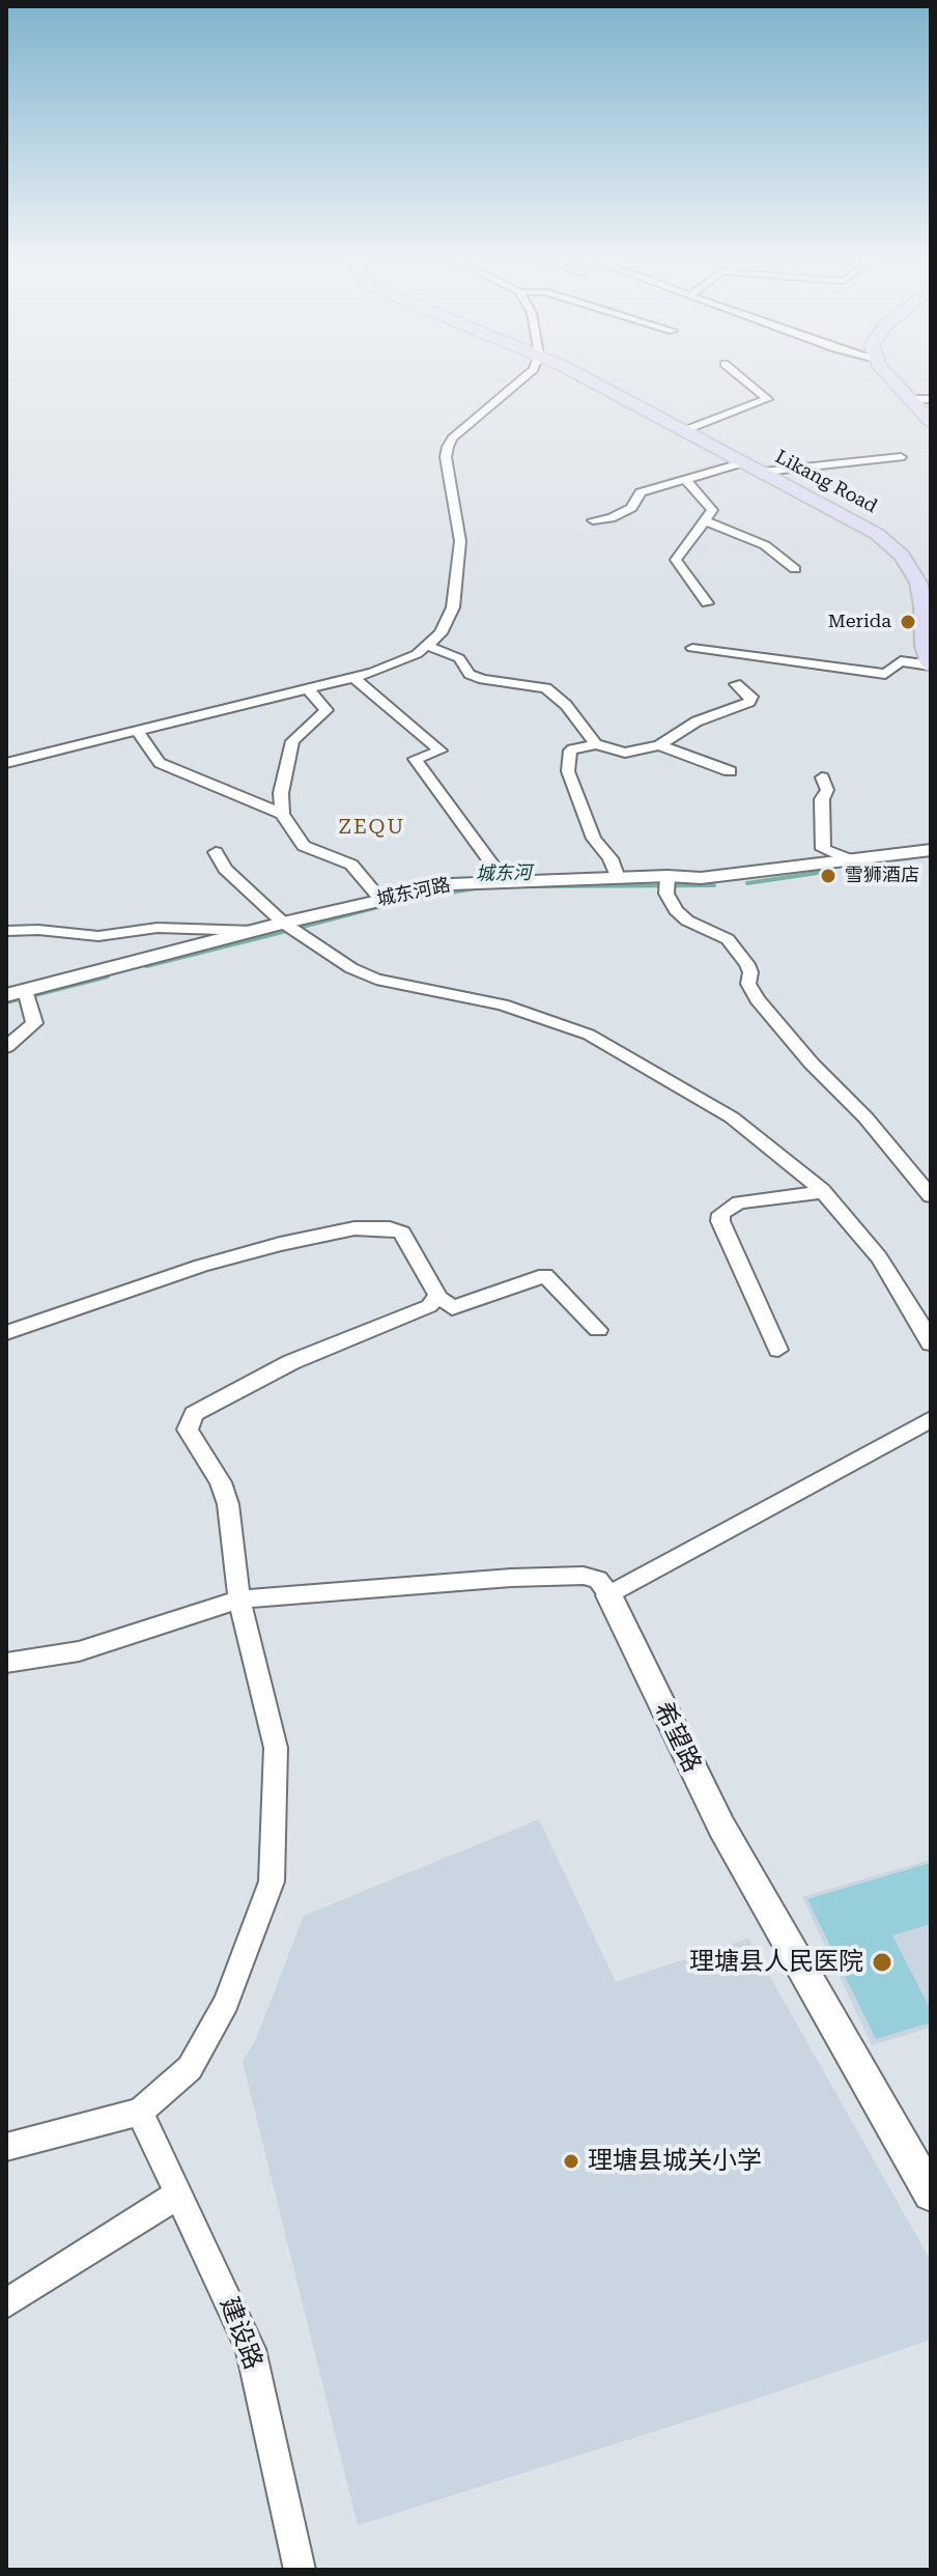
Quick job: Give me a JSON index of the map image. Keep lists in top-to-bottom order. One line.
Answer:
{"streets":{"main road":["Likang Road"],"street":["城东河路","希望路","建设路"]},"districts":["ZEQU"],"water":["城东河"],"places":["Merida","雪狮酒店","理塘县人民医院","理塘县城关小学"]}
